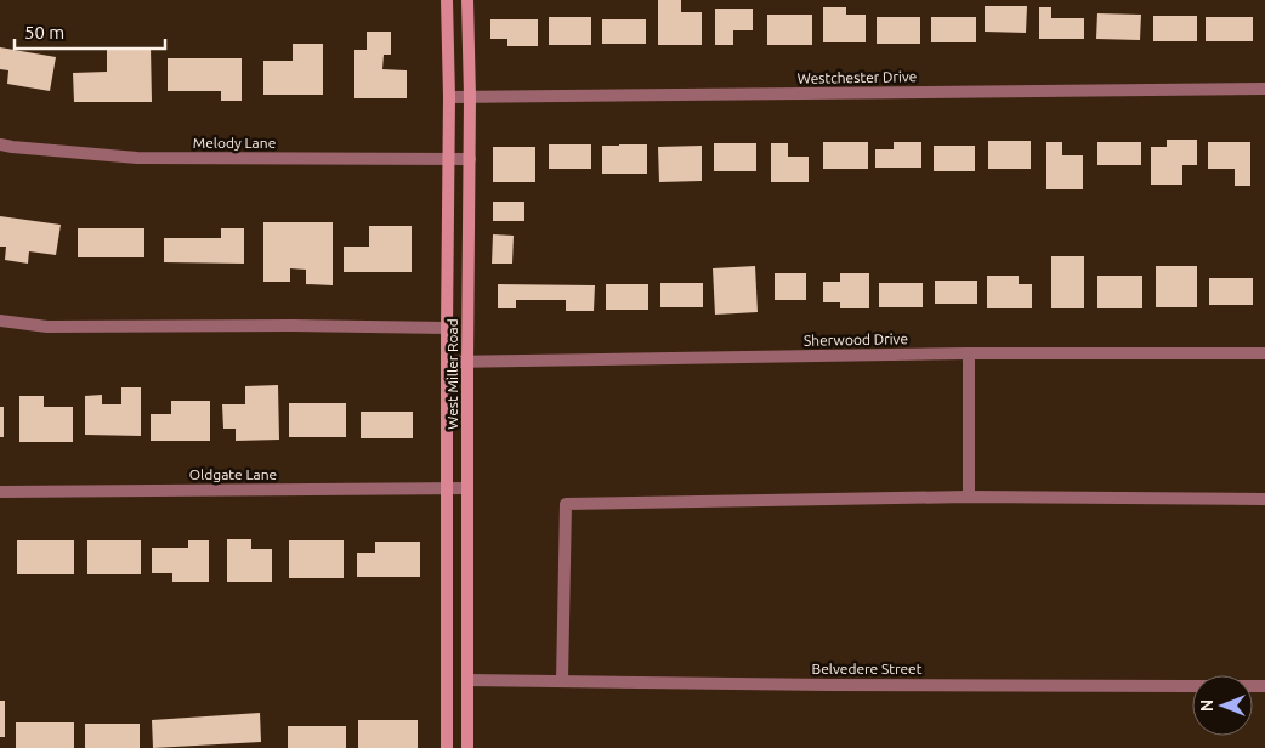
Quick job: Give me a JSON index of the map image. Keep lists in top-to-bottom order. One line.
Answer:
{"streets":{"main road":["West Miller Road"],"street":["Westchester Drive","Melody Lane","Sherwood Drive","Oldgate Lane","Belvedere Street"]},"crossings":[["Westchester Drive","West Miller Road"],["Melody Lane","West Miller Road"],["Sherwood Drive","West Miller Road"],["West Miller Road","Oldgate Lane"],["West Miller Road","Belvedere Street"]],"scale_bar":"50 m","north":"left"}
